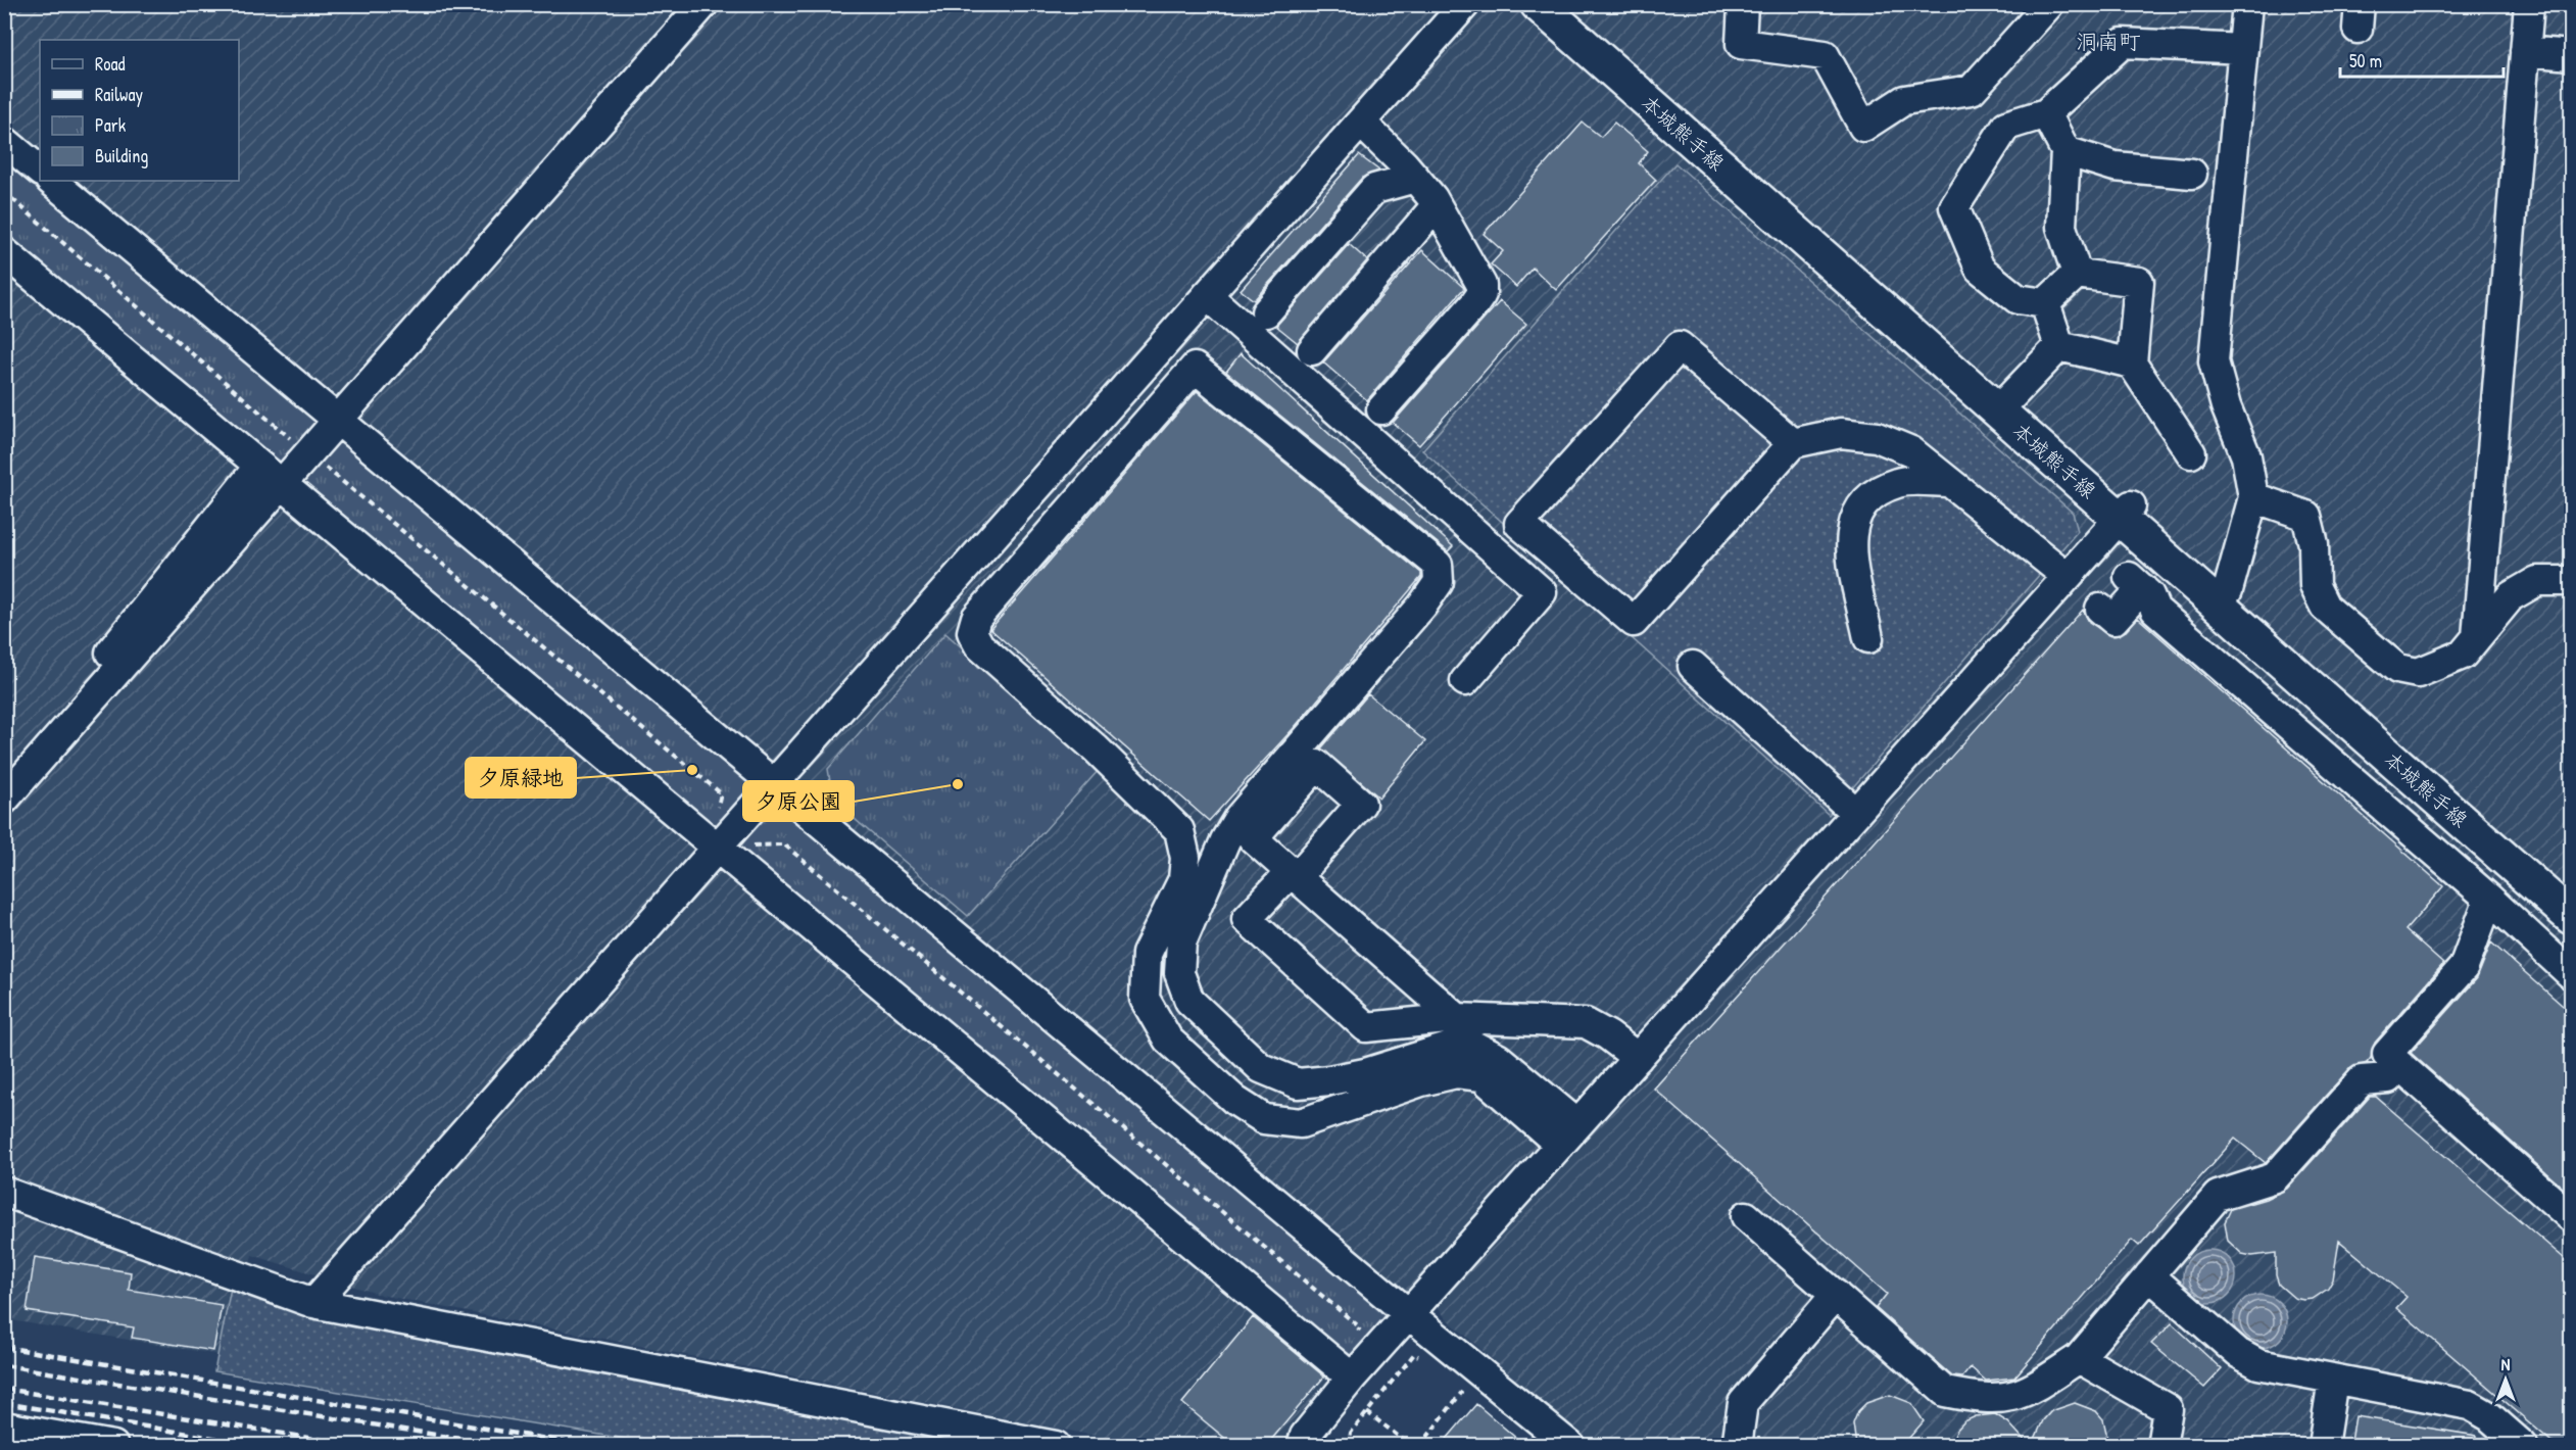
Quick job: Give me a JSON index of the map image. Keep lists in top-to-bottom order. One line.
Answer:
{"streets":{"main road":["本城熊手線"]},"districts":["洞南町"],"places":["夕原緑地","夕原公園"],"legend":["Road","Railway","Park","Building"],"scale_bar":"50 m","north":"top"}
